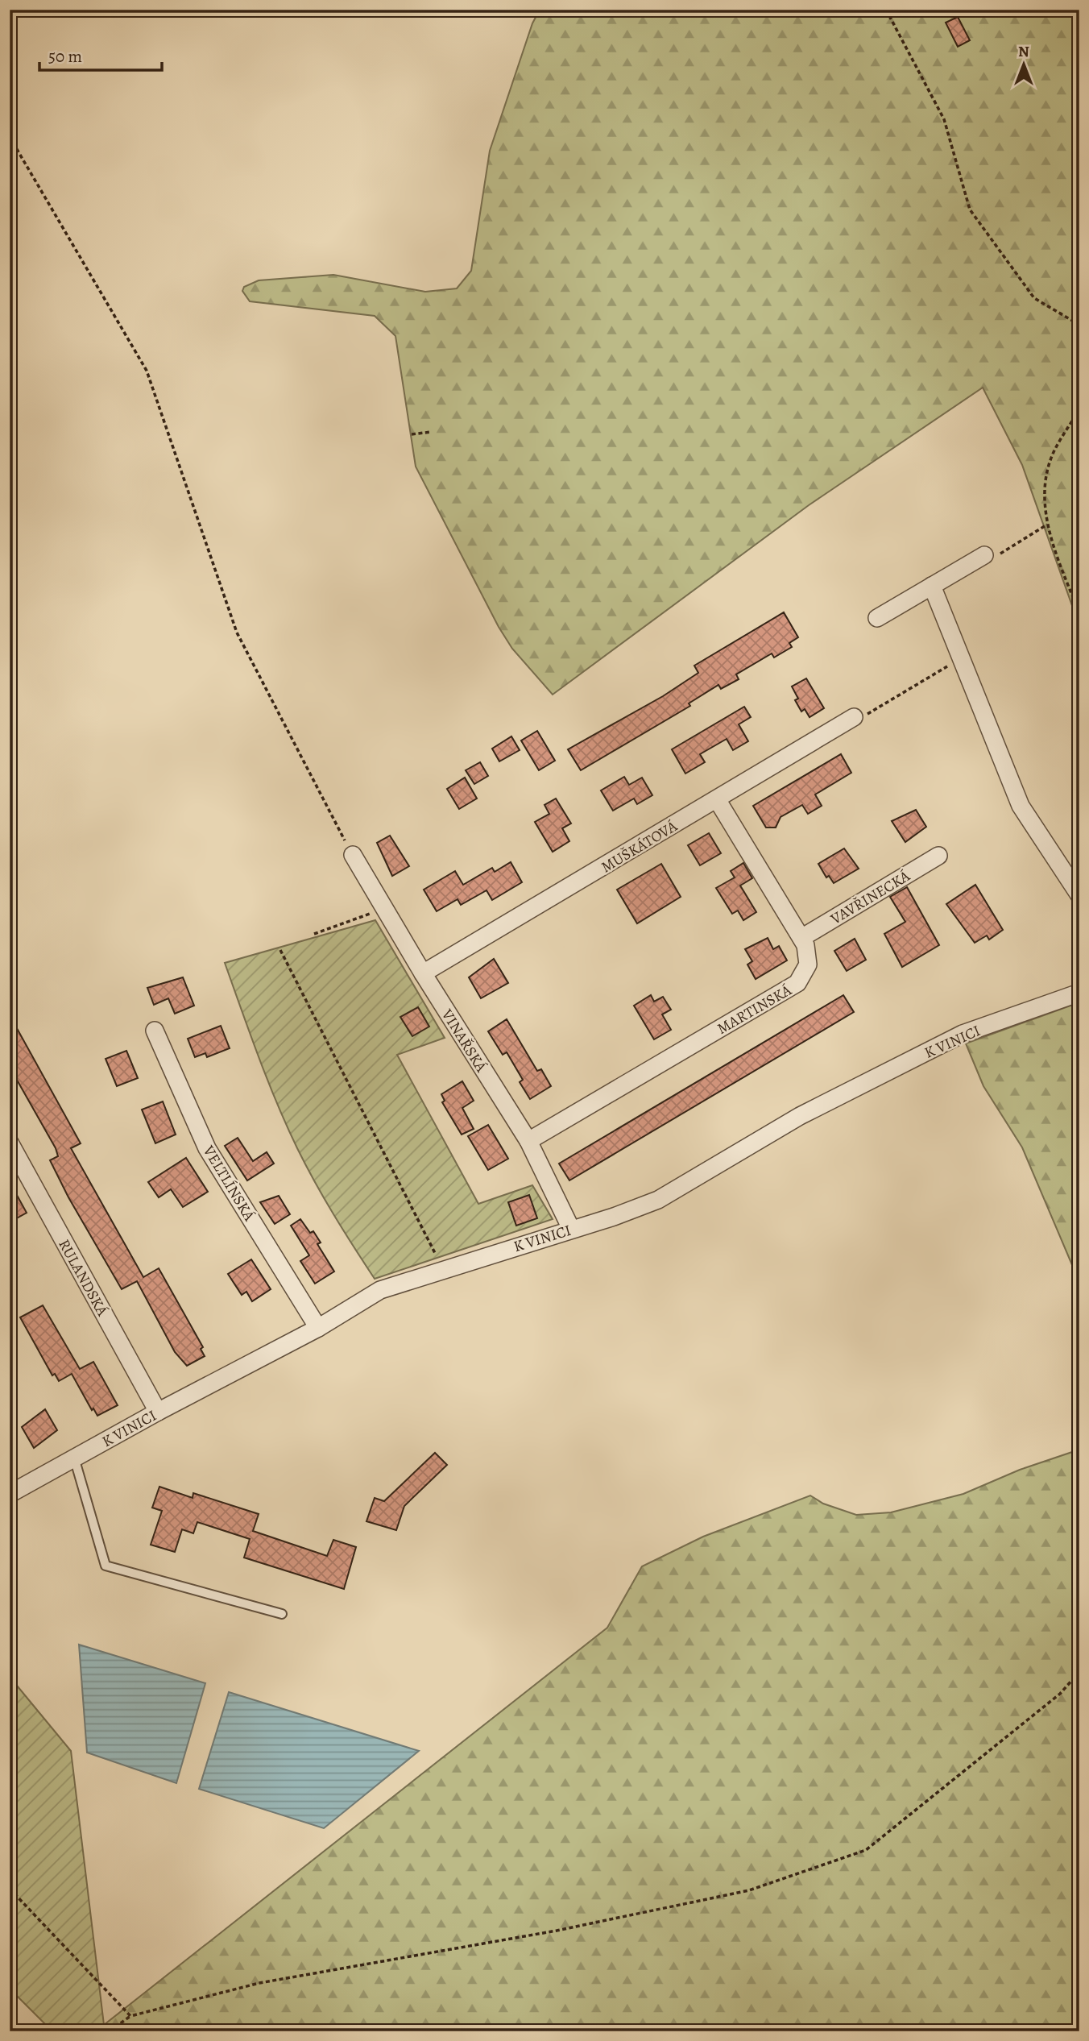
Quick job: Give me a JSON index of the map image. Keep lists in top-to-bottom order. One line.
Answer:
{"streets":{"street":["MUŠKÁTOVÁ","VAVŘINECKÁ","MARTINSKÁ","VINAŘSKÁ","K VINICI","VELTLÍNSKÁ","RULANDSKÁ"]},"crossings":[["MUŠKÁTOVÁ","MARTINSKÁ"],["MUŠKÁTOVÁ","VINAŘSKÁ"],["VAVŘINECKÁ","MARTINSKÁ"],["MARTINSKÁ","VINAŘSKÁ"],["VINAŘSKÁ","K VINICI"],["K VINICI","VELTLÍNSKÁ"],["K VINICI","RULANDSKÁ"]],"scale_bar":"50 m","north":"top"}
